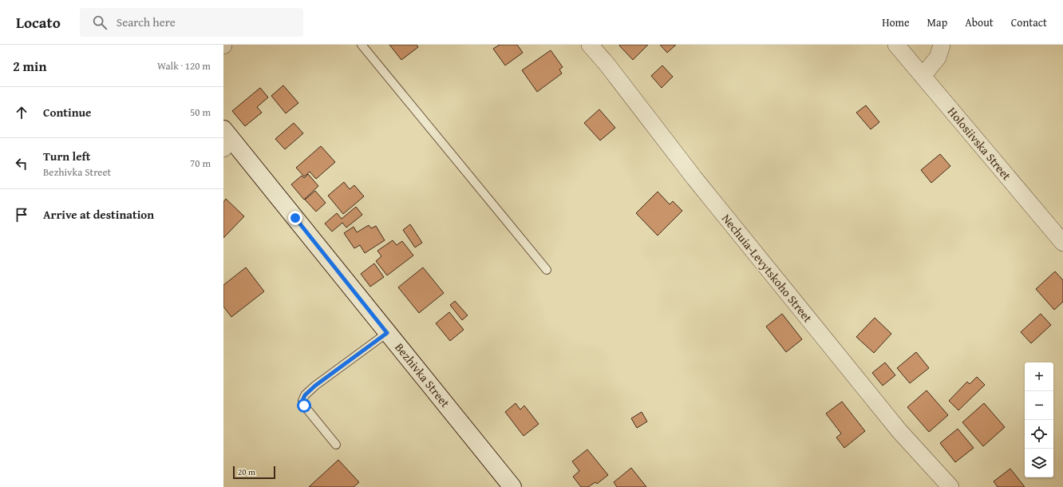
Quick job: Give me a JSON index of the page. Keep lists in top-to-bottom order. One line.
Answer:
{"streets":{"main road":["Bezhivka Street"],"street":["Holosiivska Street","Nechuia-Levytskoho Street"]},"scale_bar":"20 m","page":{"header":"Locato","search":"Search here","nav":["Home","Map","About","Contact"],"heading":["2 min","Walk · 120 m"],"list":[["Continue","50 m"],["Turn left","Bezhivka Street","70 m"],"Arrive at destination"],"map_buttons":["+","−"],"scale":"20 m"}}
